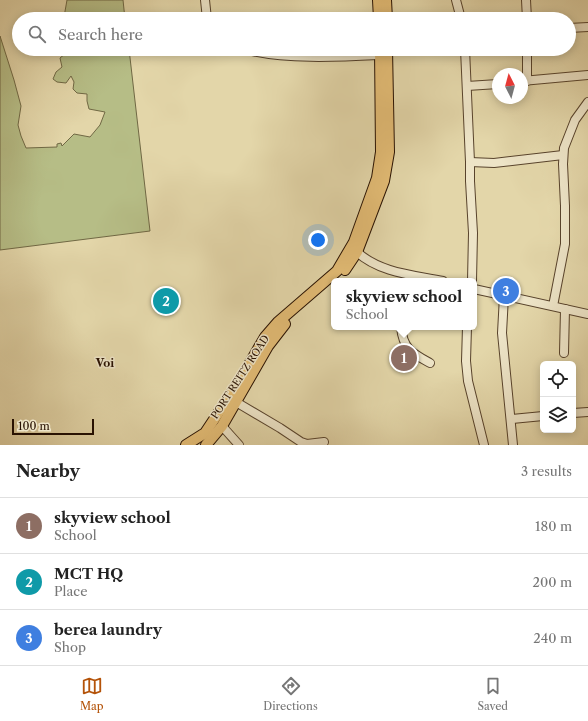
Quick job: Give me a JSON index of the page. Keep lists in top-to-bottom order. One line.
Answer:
{"streets":{"main road":["PORT REITZ ROAD"]},"districts":["Voi"],"scale_bar":"100 m","north":"top","page":{"search":"Search here","pins":["3","2","1"],"popup":["skyview school","School"],"scale":"100 m","heading":["Nearby","3 results"],"list":[{"mark":"1","name":"skyview school","note":"School","value":"180 m"},{"mark":"2","name":"MCT HQ","note":"Place","value":"200 m"},{"mark":"3","name":"berea laundry","note":"Shop","value":"240 m"}],"nav":["Map","Directions","Saved"]}}
